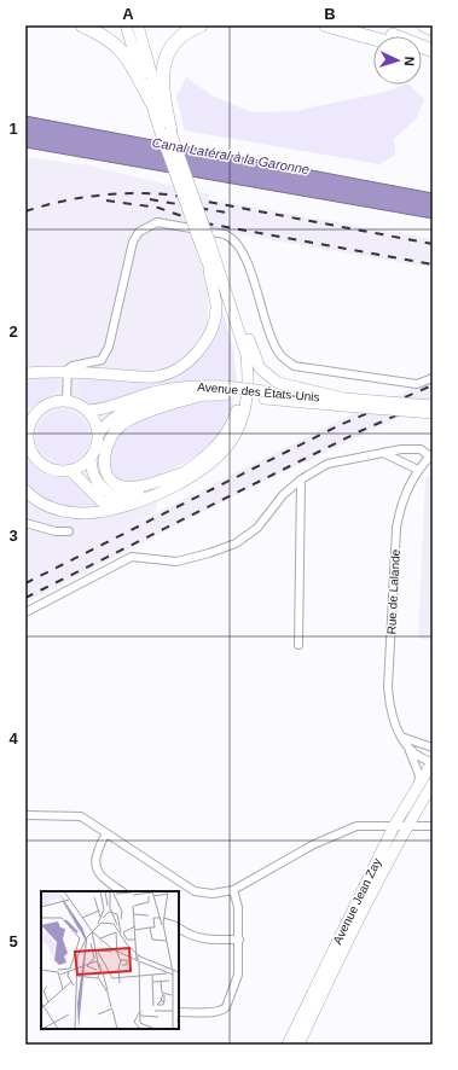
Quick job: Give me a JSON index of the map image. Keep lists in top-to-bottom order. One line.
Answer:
{"streets":{"main road":["Avenue des États-Unis","Avenue Jean Zay"],"street":["Rue de Lalande"]},"crossings":[["Rue de Lalande","Avenue Jean Zay"]],"water":["Canal Latéral à la Garonne"],"north":"right","grid":{"columns":["A","B"],"rows":["1","2","3","4","5"]}}
